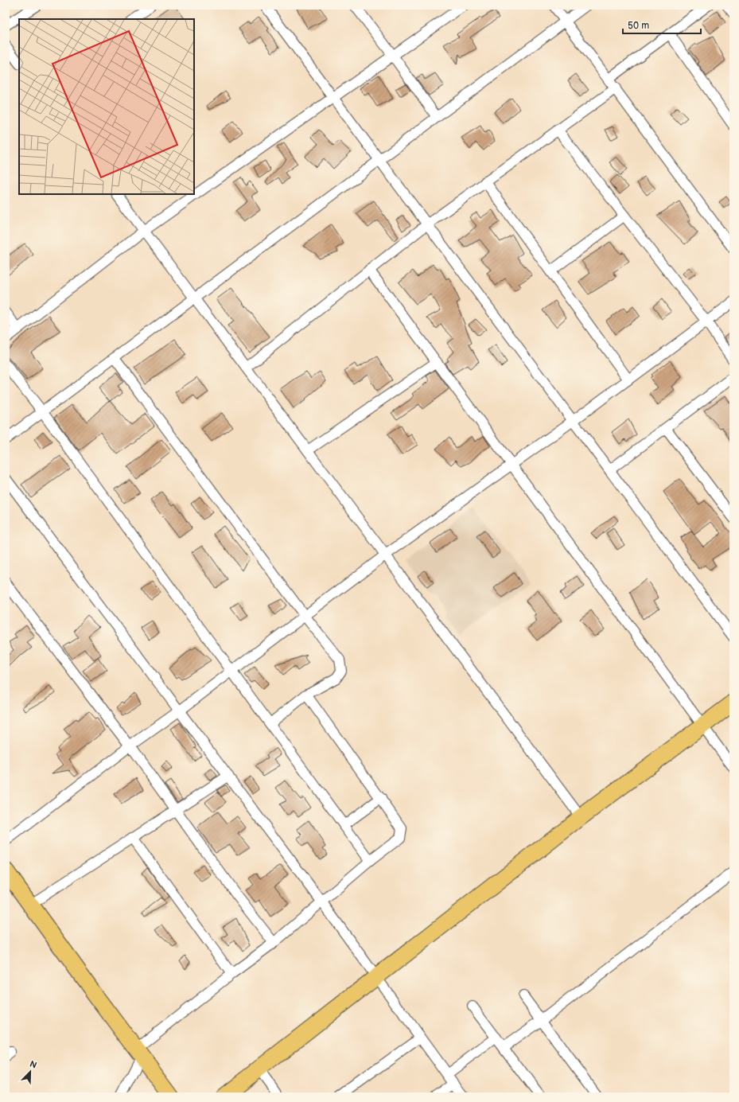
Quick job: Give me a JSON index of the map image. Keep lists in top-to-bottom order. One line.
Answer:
{"scale_bar":"50 m","north":"top right"}
